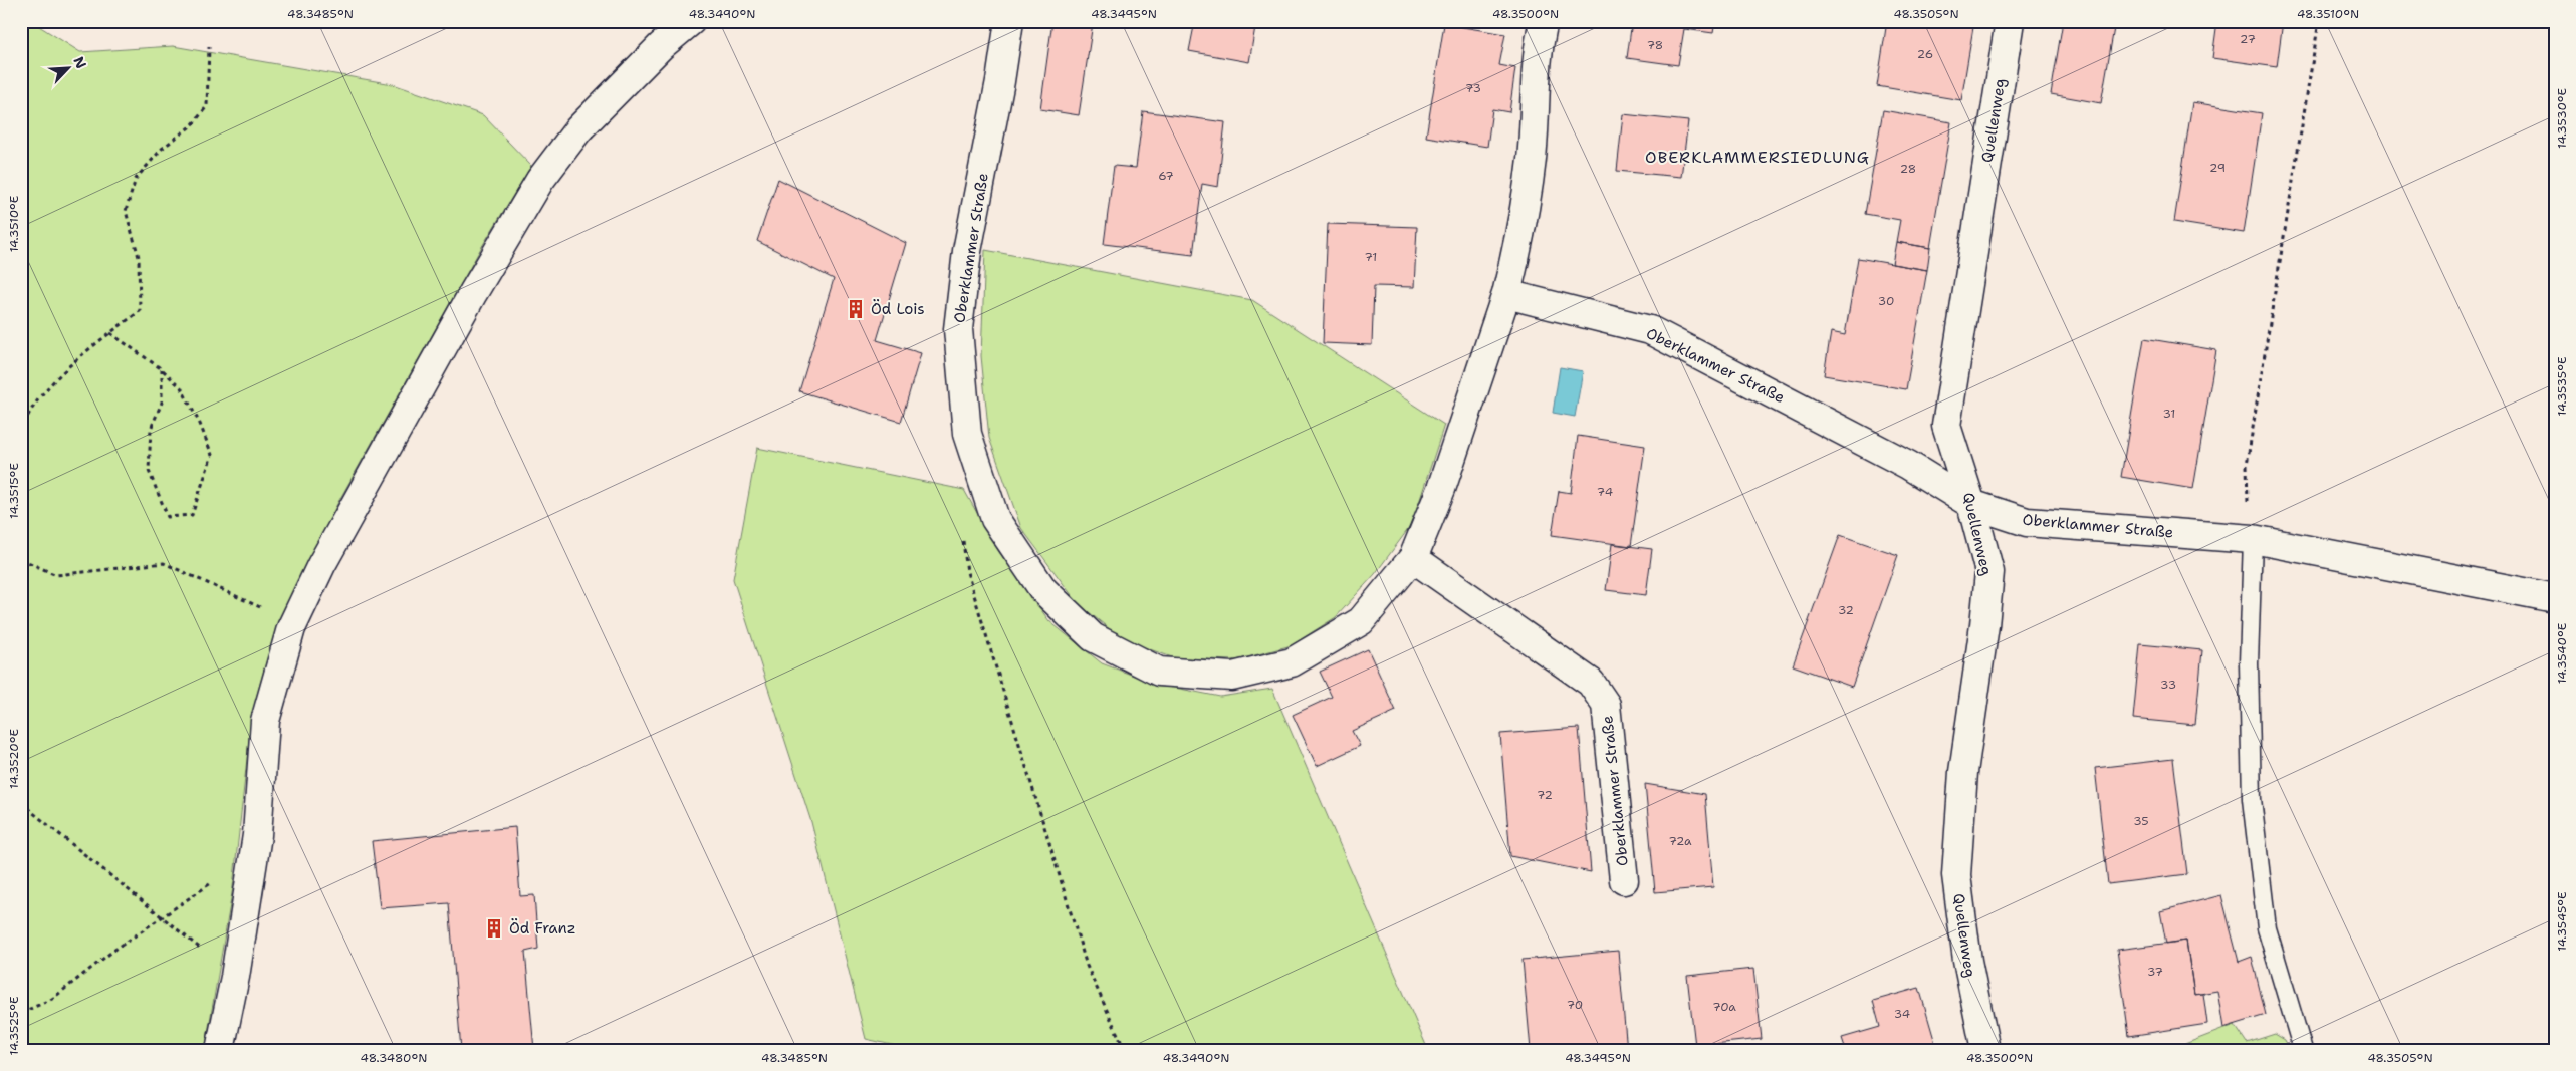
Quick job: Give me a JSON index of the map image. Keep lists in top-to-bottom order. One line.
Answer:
{"streets":{"street":["Quellenweg","Oberklammer Straße"]},"crossings":[["Quellenweg","Oberklammer Straße"]],"districts":["OBERKLAMMERSIEDLUNG"],"places":{"building":["Öd Lois","Öd Franz"]},"house_numbers":["27","78","26","73","29","28","67","71","30","31","74","32","33","72","35","72a","37","70","70a","34"],"north":"top right","coordinates":["48.3485°N","48.3490°N","48.3495°N","48.3500°N","48.3505°N","48.3510°N","14.3530°E","14.3510°E","14.3535°E","14.3515°E","14.3540°E","14.3520°E","14.3545°E","14.3525°E","48.3480°N"]}
